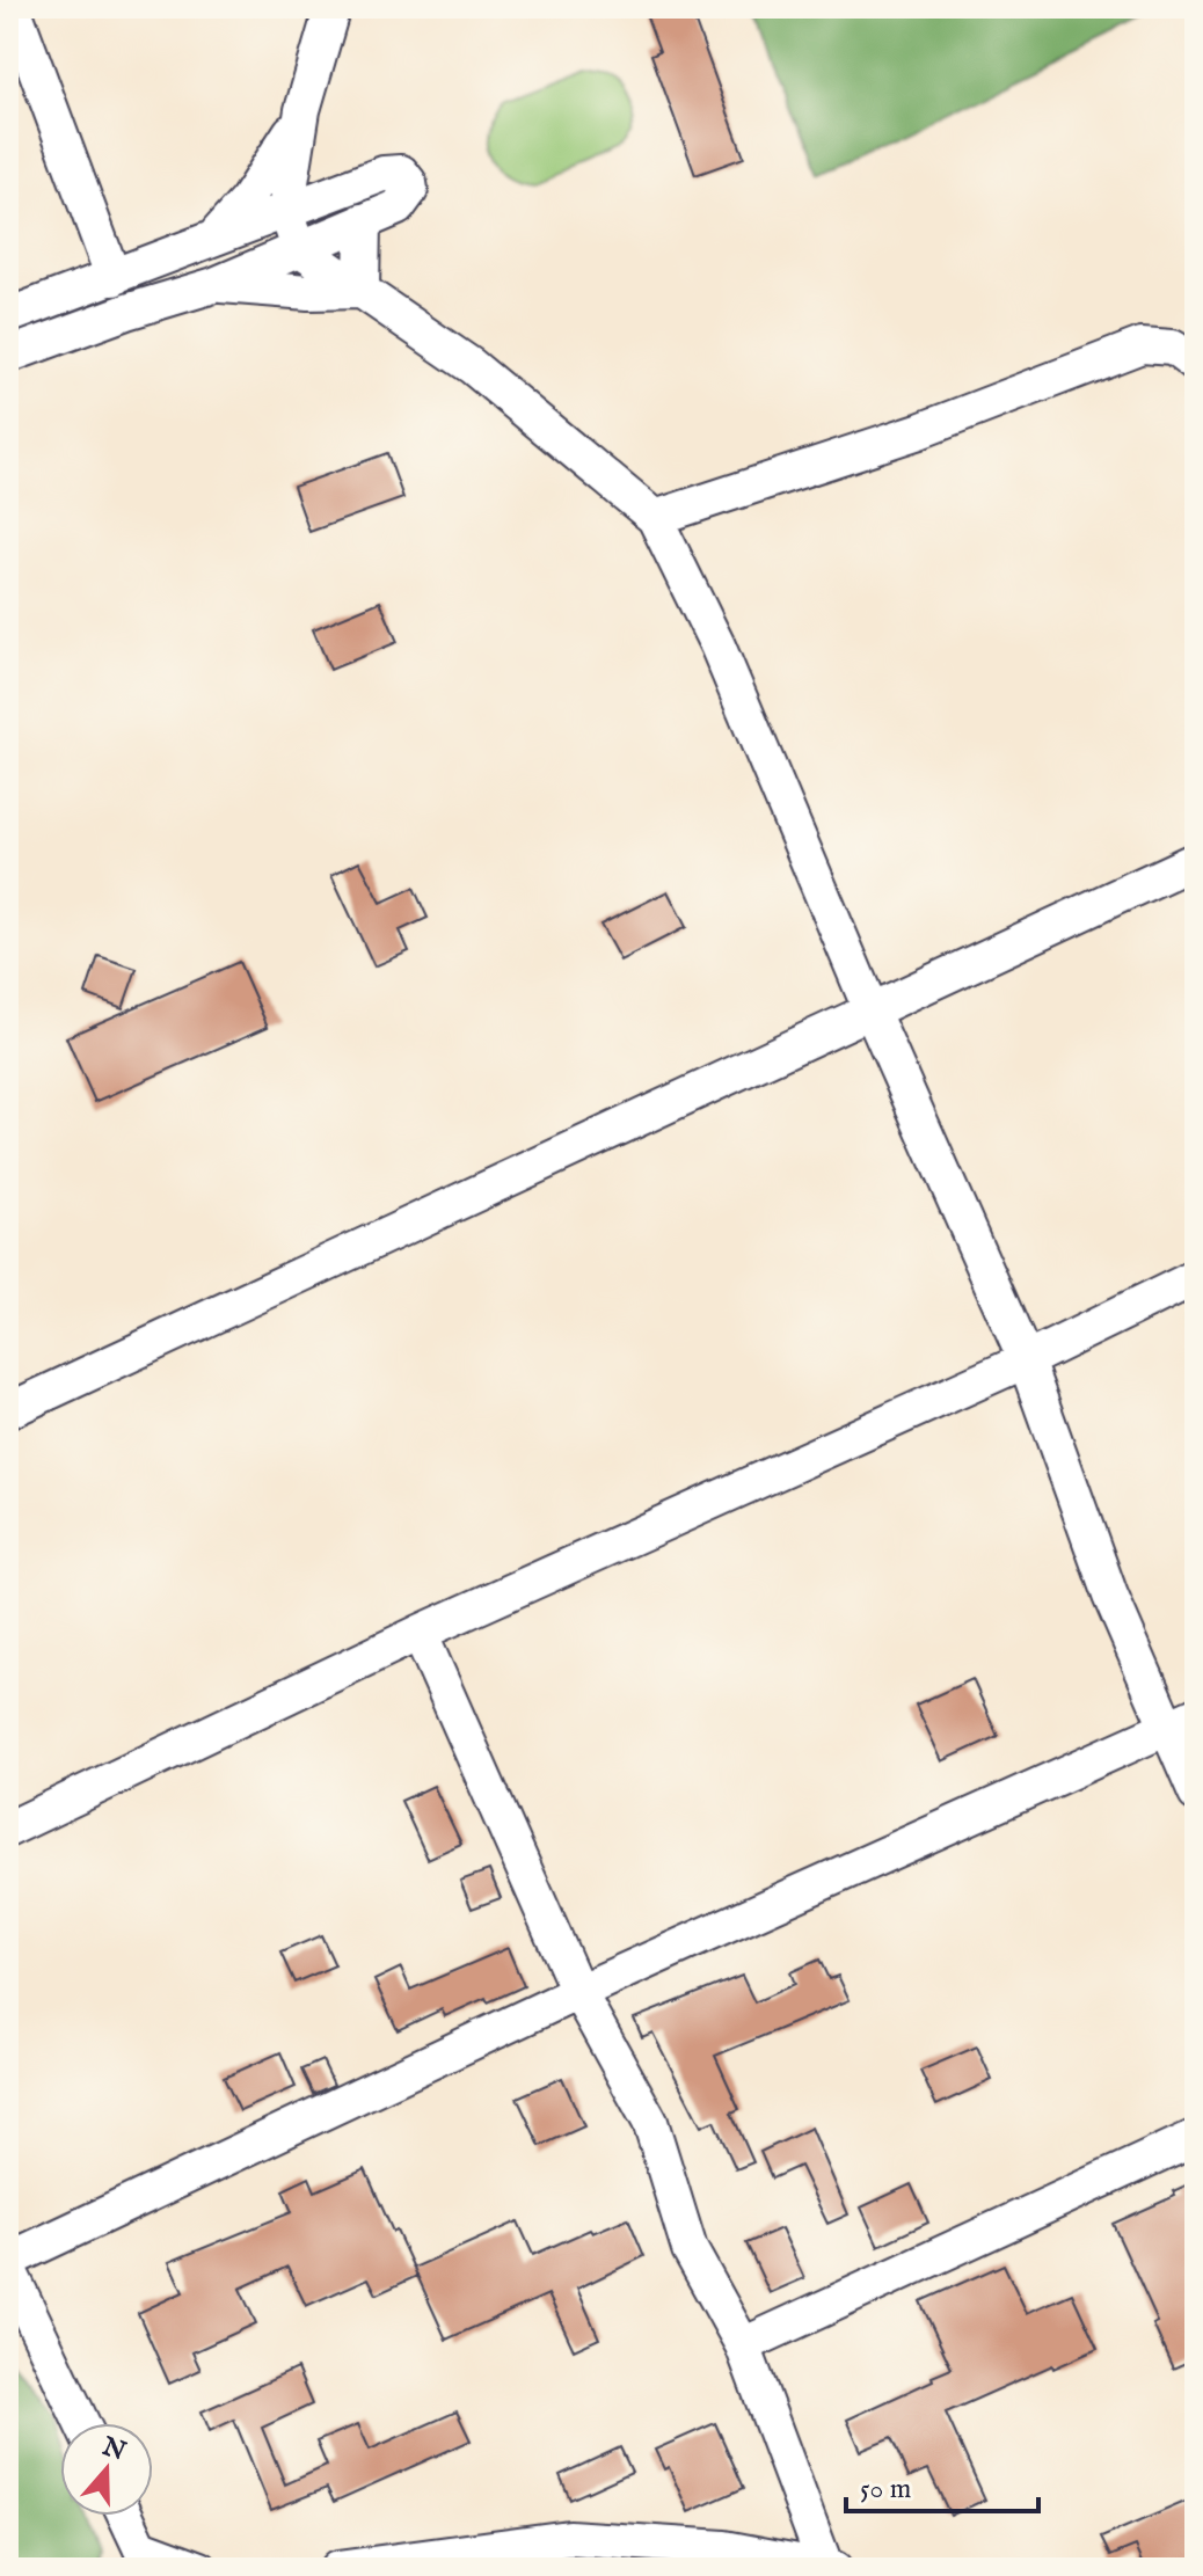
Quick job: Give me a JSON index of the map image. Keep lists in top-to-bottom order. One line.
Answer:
{"scale_bar":"50 m","north":"top"}
